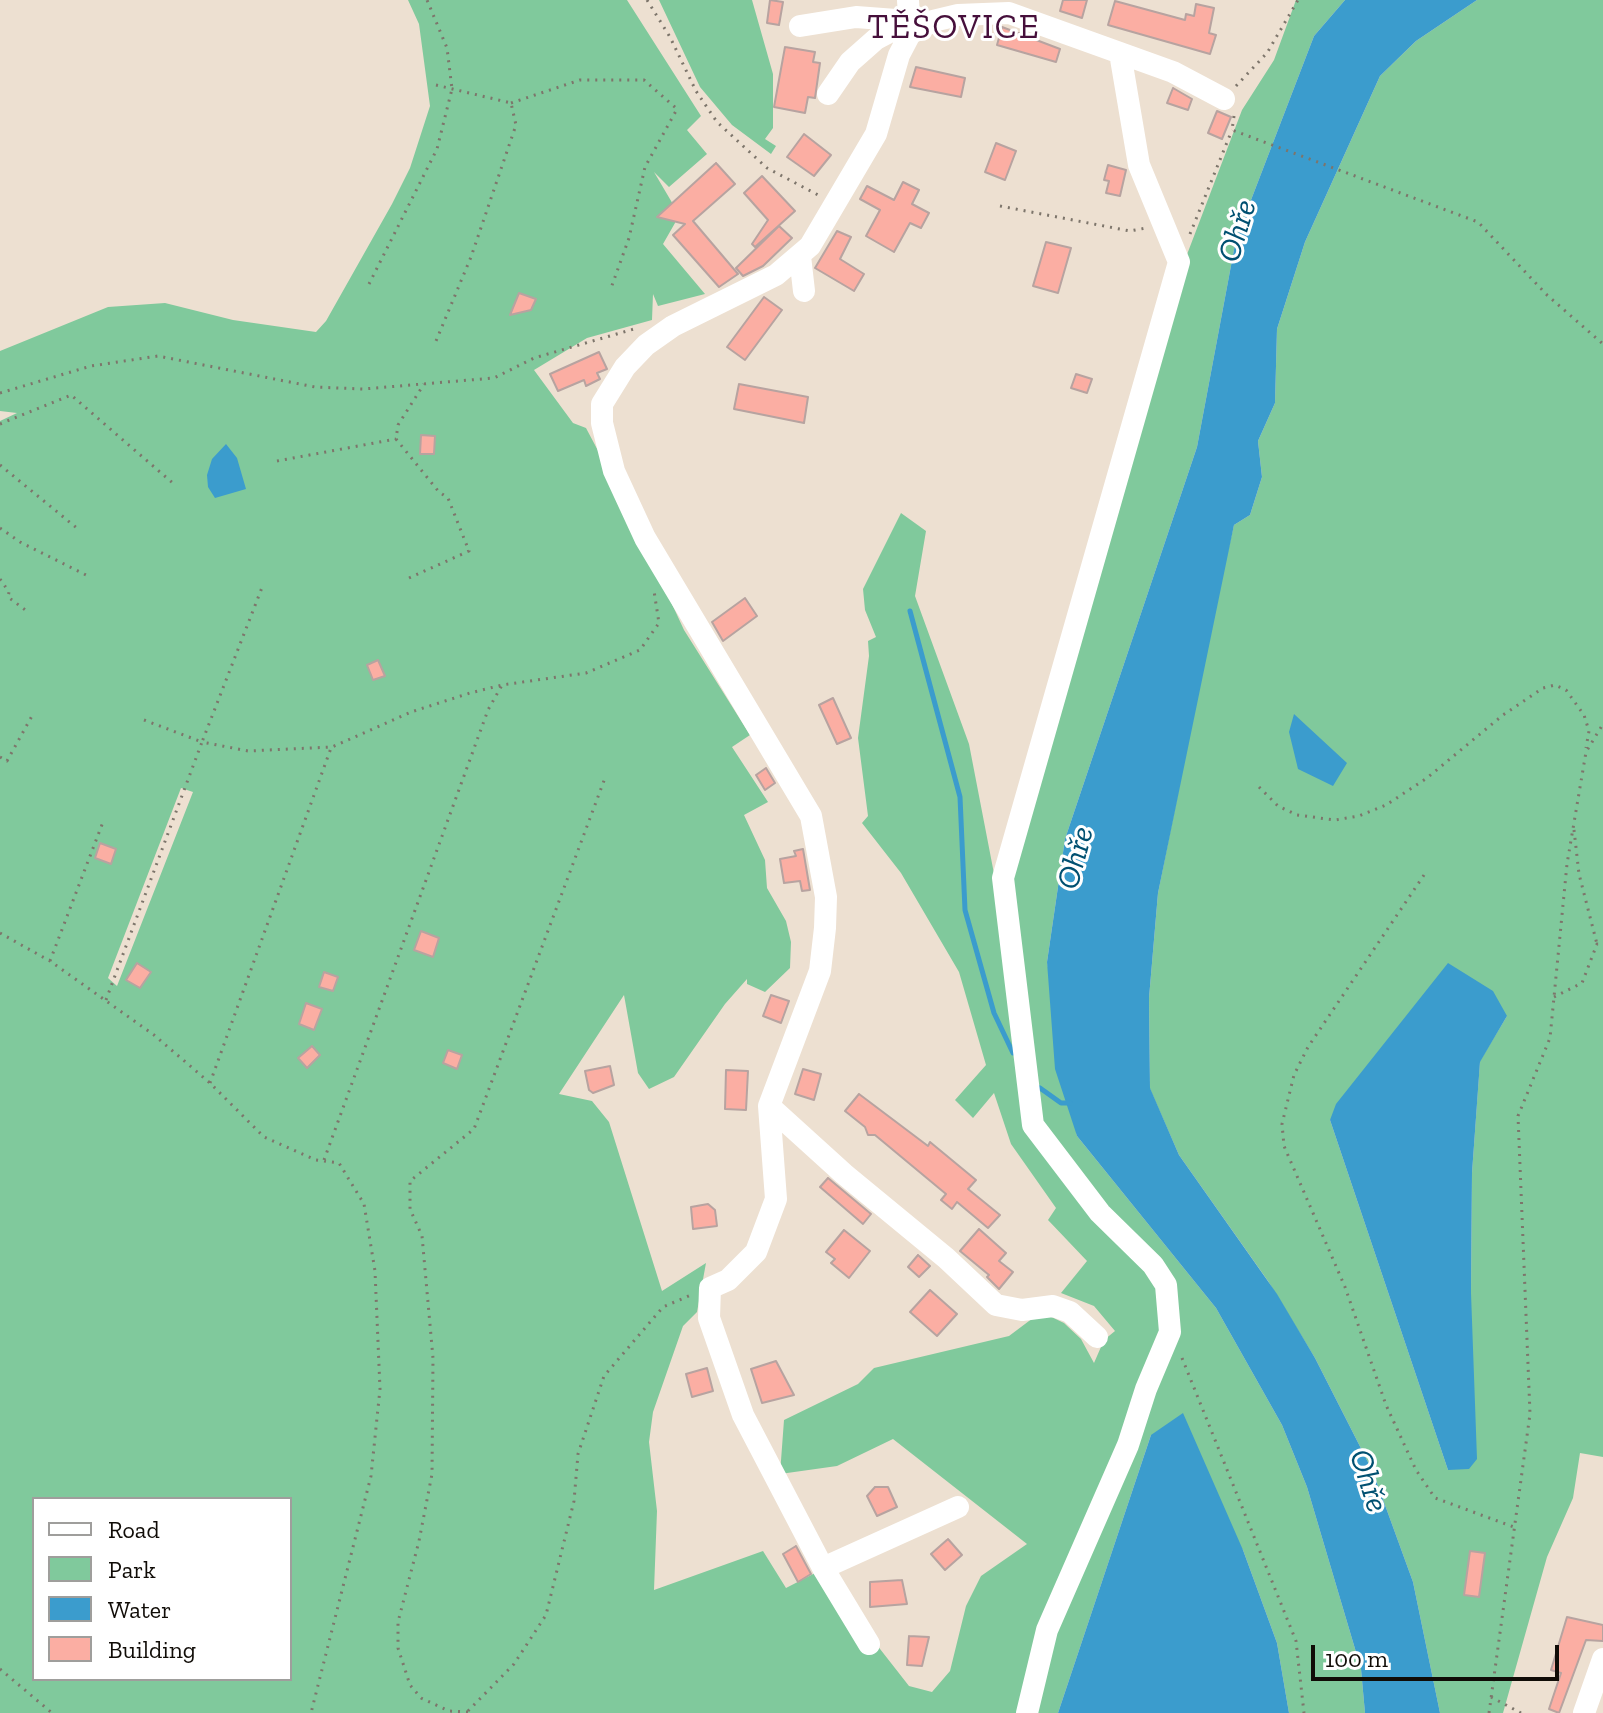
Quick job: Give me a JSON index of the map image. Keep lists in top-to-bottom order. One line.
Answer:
{"districts":["TĚŠOVICE"],"water":["Ohře"],"legend":["Road","Park","Water","Building"],"scale_bar":"100 m"}
